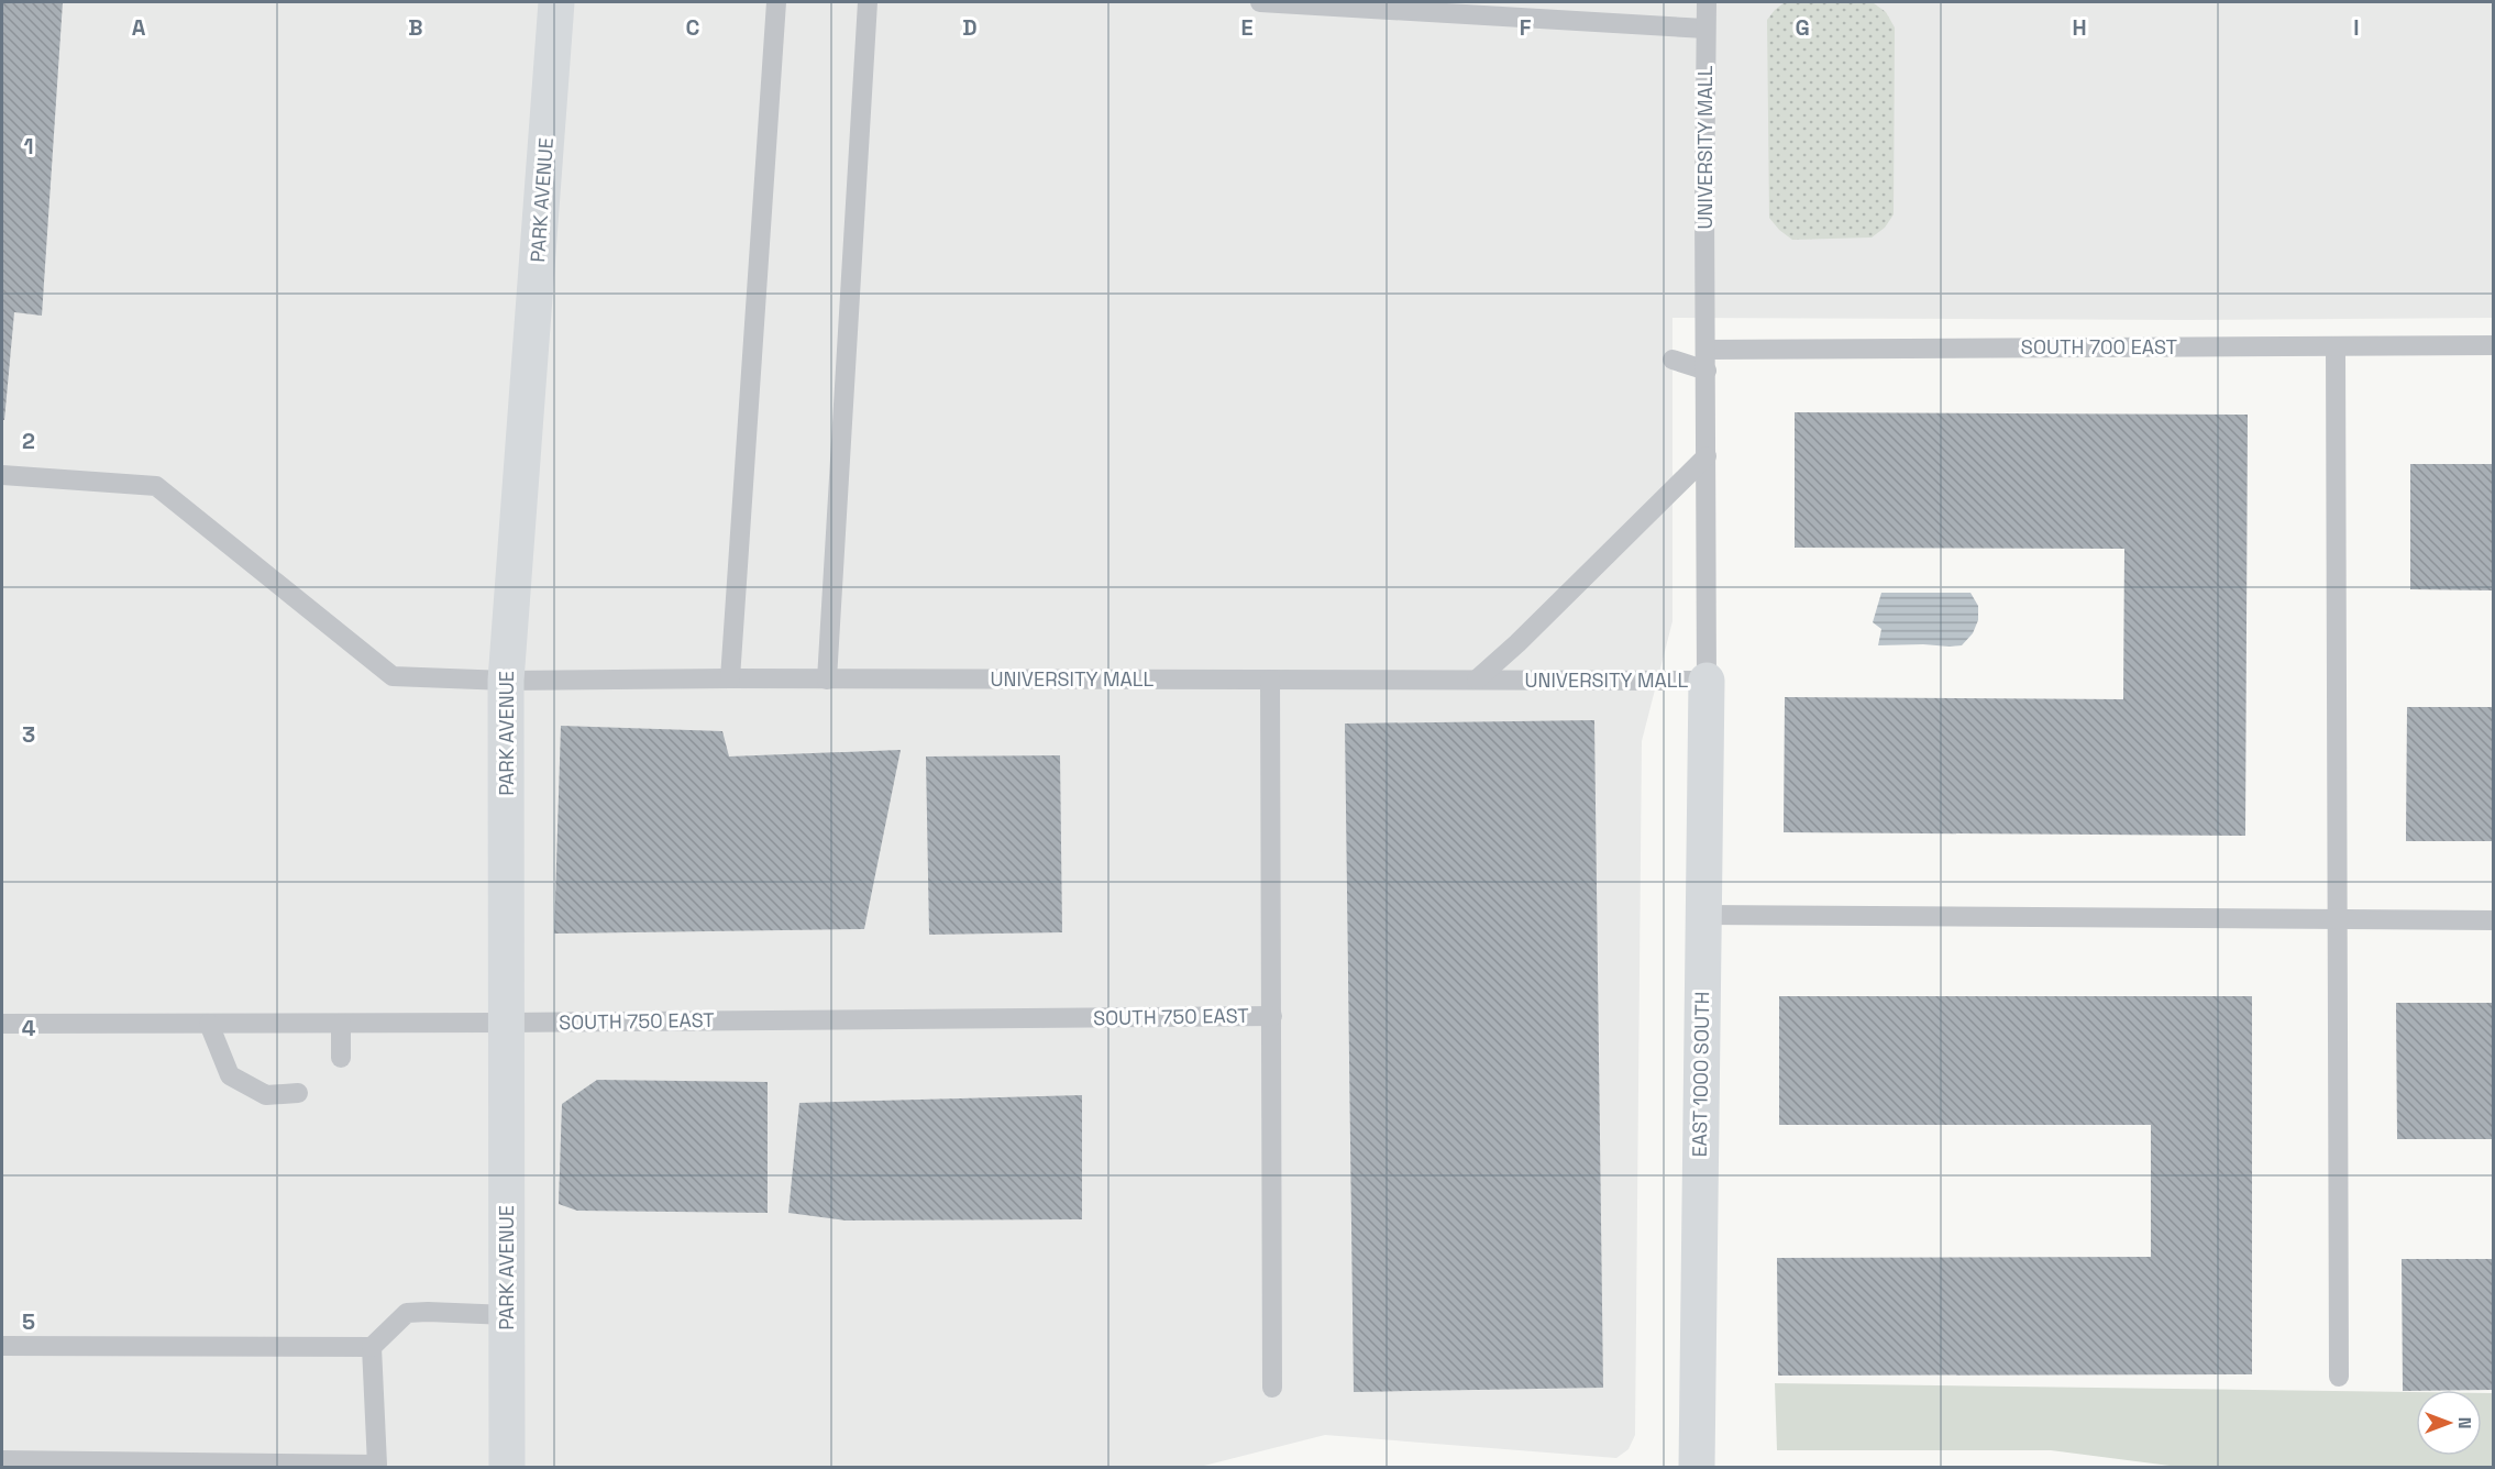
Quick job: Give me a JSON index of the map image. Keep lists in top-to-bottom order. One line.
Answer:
{"streets":{"street":["PARK AVENUE","EAST 1000 SOUTH"],"lane":["UNIVERSITY MALL","SOUTH 700 EAST","SOUTH 750 EAST"]},"crossings":[["UNIVERSITY MALL","PARK AVENUE"],["UNIVERSITY MALL","SOUTH 700 EAST"],["UNIVERSITY MALL","EAST 1000 SOUTH"],["PARK AVENUE","SOUTH 750 EAST"]],"north":"right","grid":{"columns":["A","B","C","D","E","F","G","H","I"],"rows":["1","2","3","4","5"]}}
